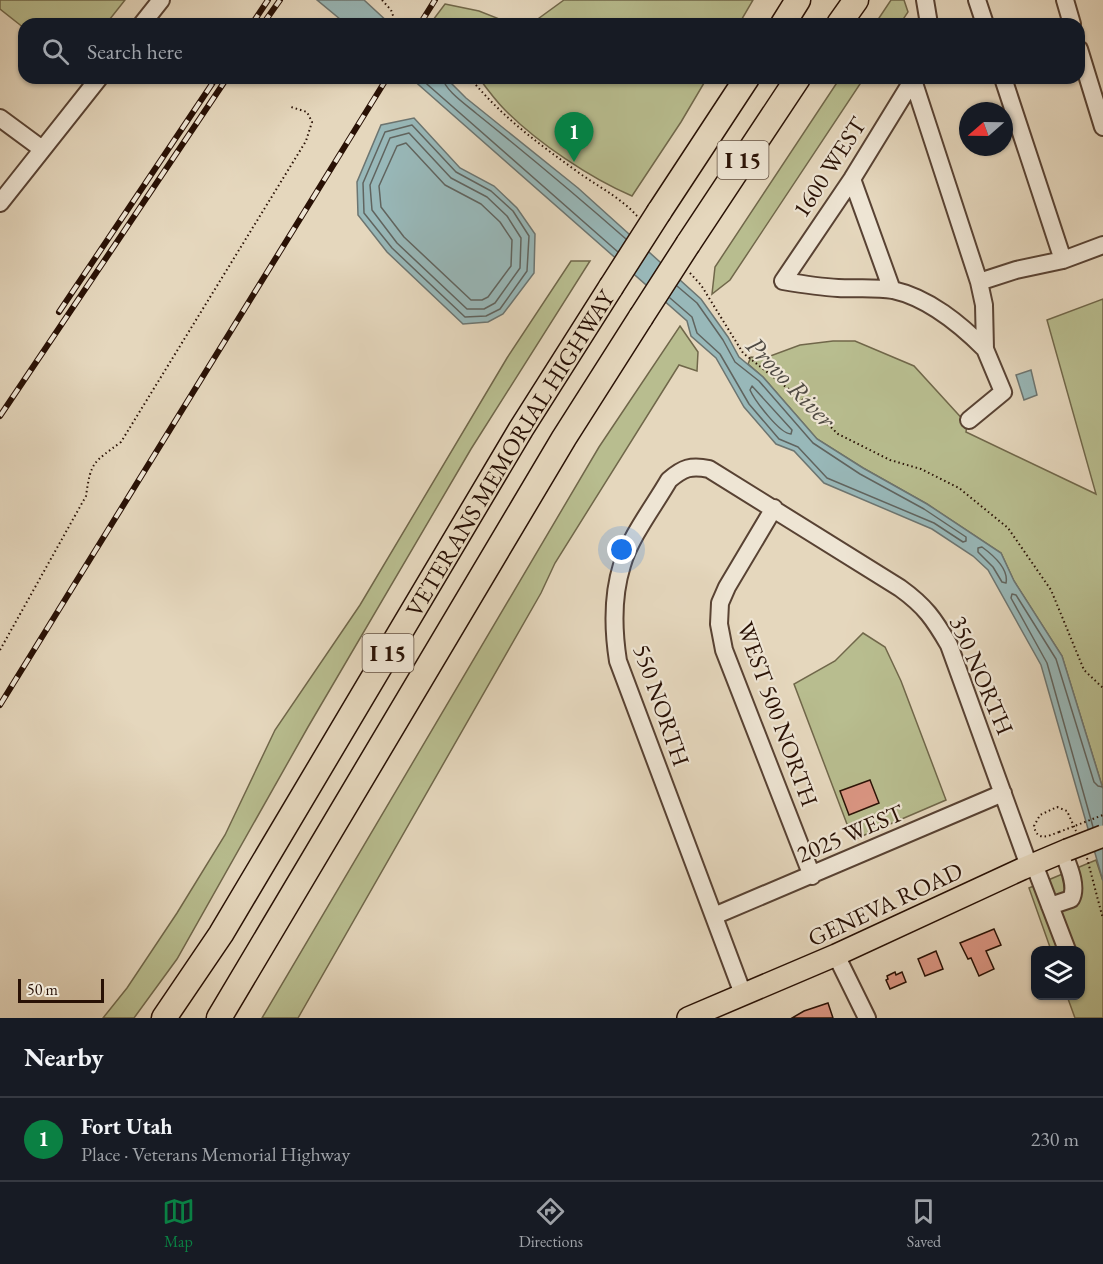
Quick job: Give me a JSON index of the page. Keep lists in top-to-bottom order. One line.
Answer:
{"streets":{"highway":["I 15","VETERANS MEMORIAL HIGHWAY"],"main road":["GENEVA ROAD"],"street":["1600 WEST","350 NORTH","550 NORTH","WEST 500 NORTH","2025 WEST"]},"crossings":[["350 NORTH","550 NORTH"],["350 NORTH","WEST 500 NORTH"],["350 NORTH","2025 WEST"],["350 NORTH","GENEVA ROAD"],["550 NORTH","WEST 500 NORTH"],["550 NORTH","2025 WEST"],["550 NORTH","GENEVA ROAD"],["WEST 500 NORTH","2025 WEST"]],"water":["Provo River"],"scale_bar":"50 m","north":"left","page":{"search":"Search here","pins":"1","scale":"50 m","heading":"Nearby","list":[{"mark":"1","name":"Fort Utah","note":"Place · Veterans Memorial Highway","value":"230 m"}],"nav":["Map","Directions","Saved"]}}
